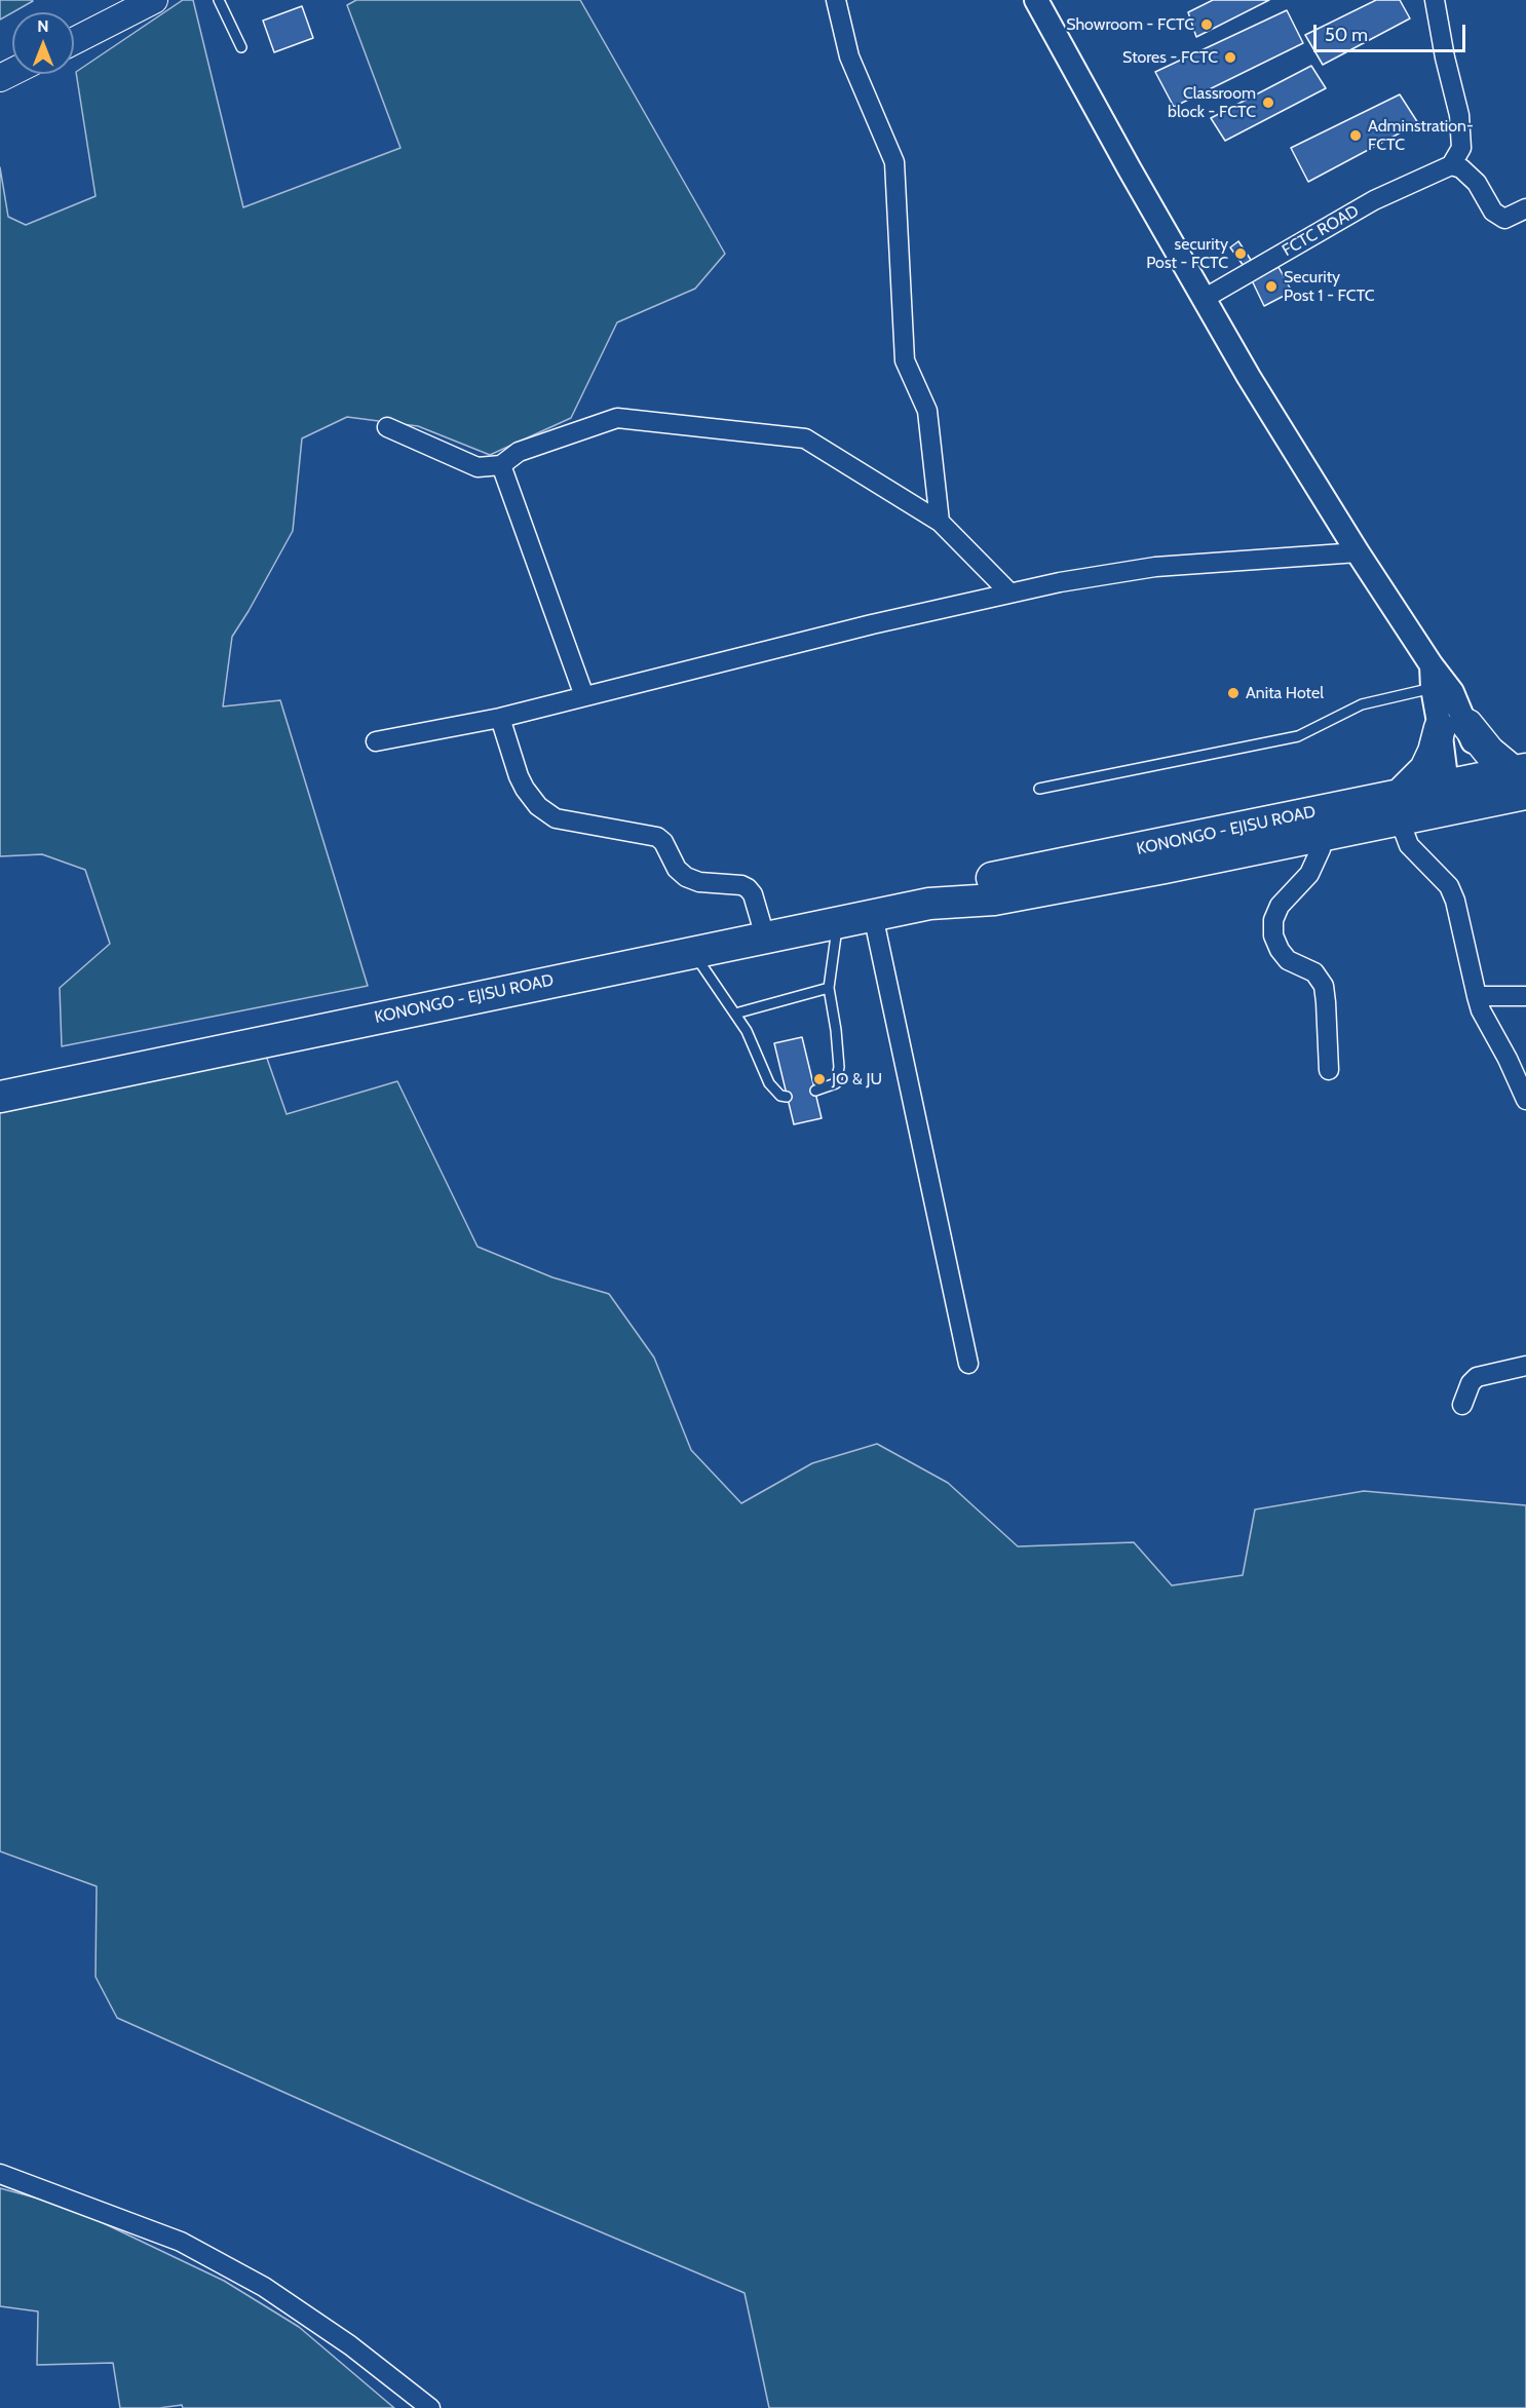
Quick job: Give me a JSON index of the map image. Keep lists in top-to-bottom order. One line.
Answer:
{"streets":{"highway":["KONONGO - EJISU ROAD"],"street":["FCTC ROAD"]},"places":["Showroom - FCTC","Stores - FCTC","Classroom block - FCTC","Adminstration- FCTC","security Post - FCTC","Security Post 1 - FCTC","Anita Hotel","JO & JU"],"scale_bar":"50 m","north":"top"}
